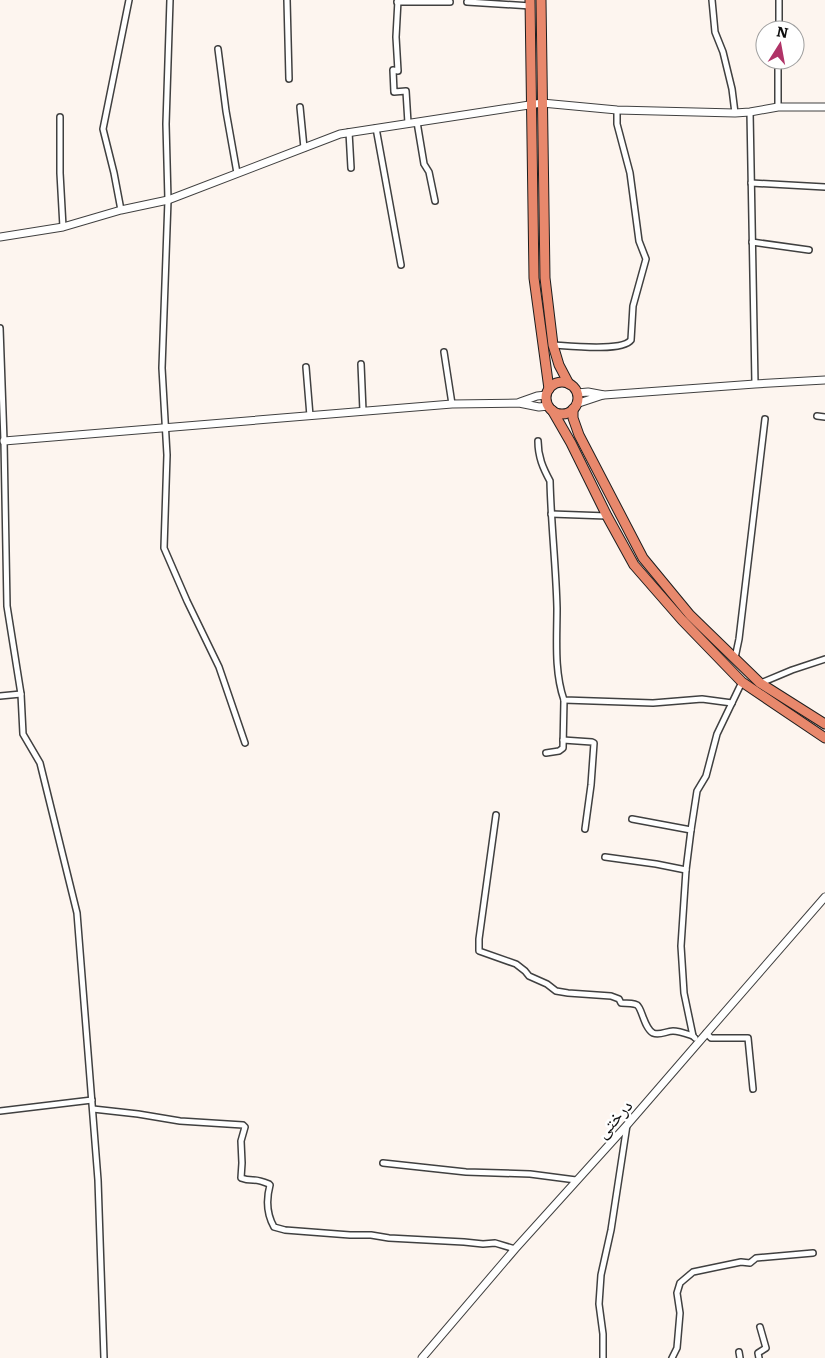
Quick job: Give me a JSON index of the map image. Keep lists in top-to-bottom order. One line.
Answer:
{"streets":{"street":["درختی"]},"north":"top"}
